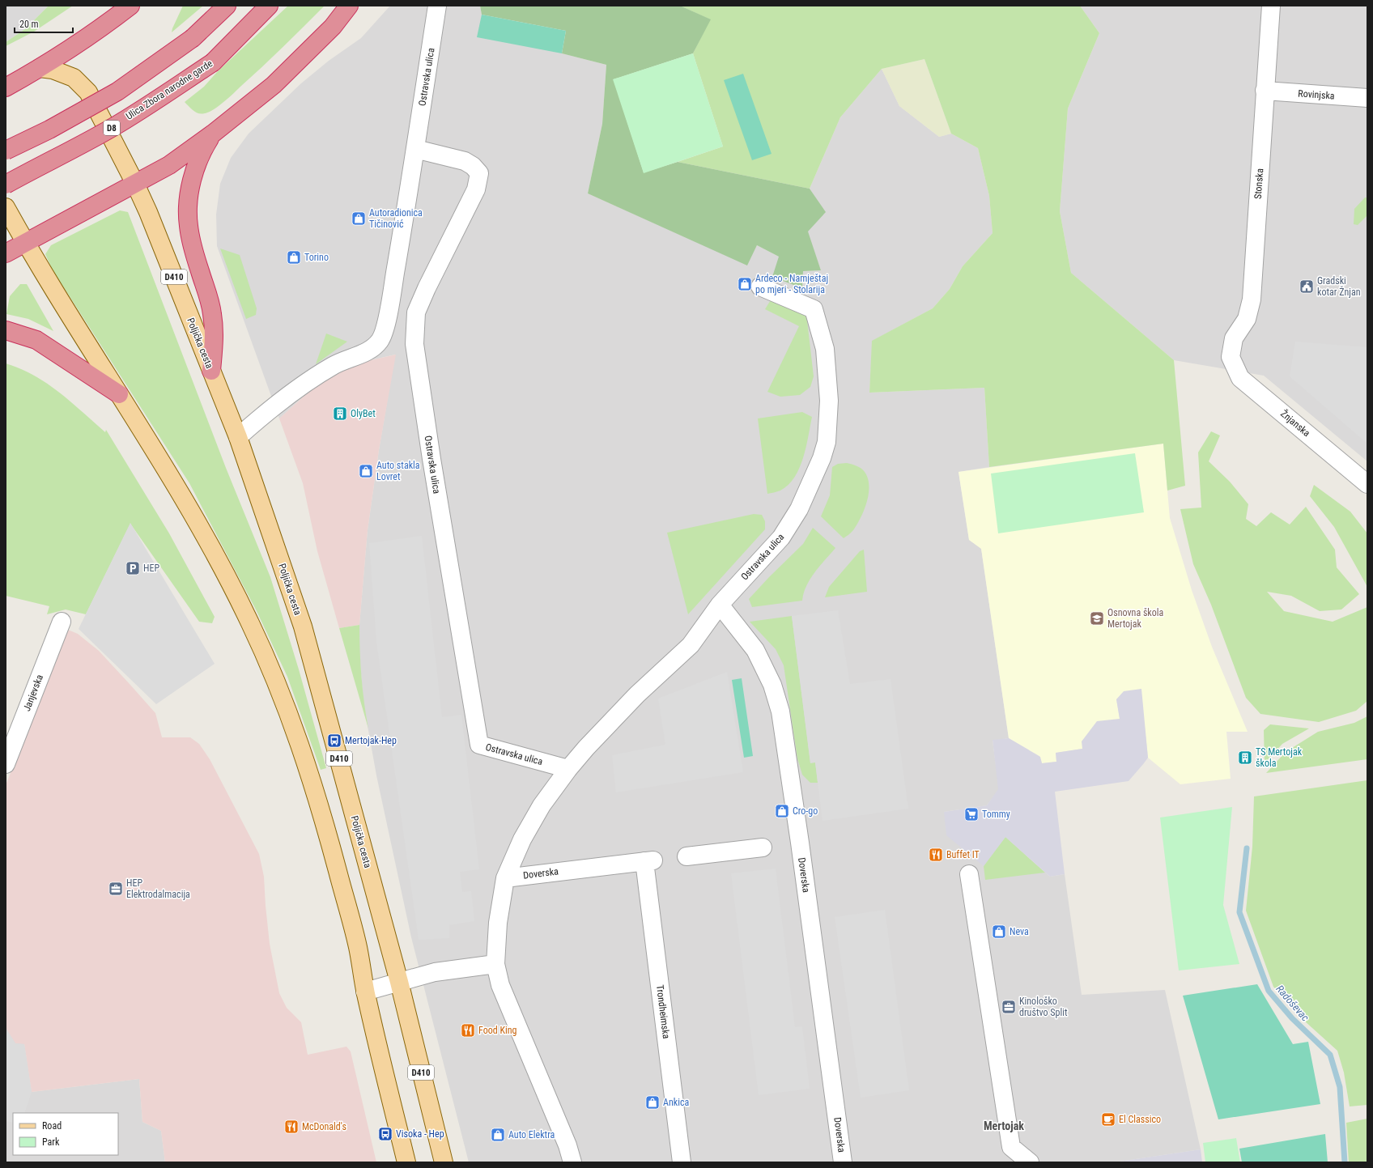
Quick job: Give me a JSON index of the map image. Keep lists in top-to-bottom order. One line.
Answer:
{"streets":{"highway":["Ulica Zbora narodne garde","D8"],"main road":["D410","Poljička cesta"],"street":["Ostravska ulica","Rovinjska","Stonska","Žnjanska","Janjevska","Doverska","Trondheimska"]},"crossings":[["Ostravska ulica","Poljička cesta"],["Ostravska ulica","Doverska"],["Rovinjska","Stonska"],["Stonska","Žnjanska"],["Doverska","Trondheimska"]],"districts":["Mertojak"],"water":["Radoševac"],"places":{"shop":["Autoradionica Tičinović","Torino","Ardeco - Namještaj po mjeri - Stolarija","Auto stakla Lovret","Cro-go","Neva","Ankica","Auto Elektra"],"public building":["Gradski kotar Žnjan"],"building":["OlyBet","TS Mertojak škola"],"parking":["HEP"],"school or university":["Osnovna škola Mertojak"],"bus stop":["Mertojak-Hep","Visoka - Hep"],"supermarket":["Tommy"],"restaurant":["Buffet IT","Food King","McDonald's"],"office":["HEP Elektrodalmacija","Kinološko društvo Split"],"cafe":["El Classico"]},"legend":["Road","Park"],"scale_bar":"20 m"}
